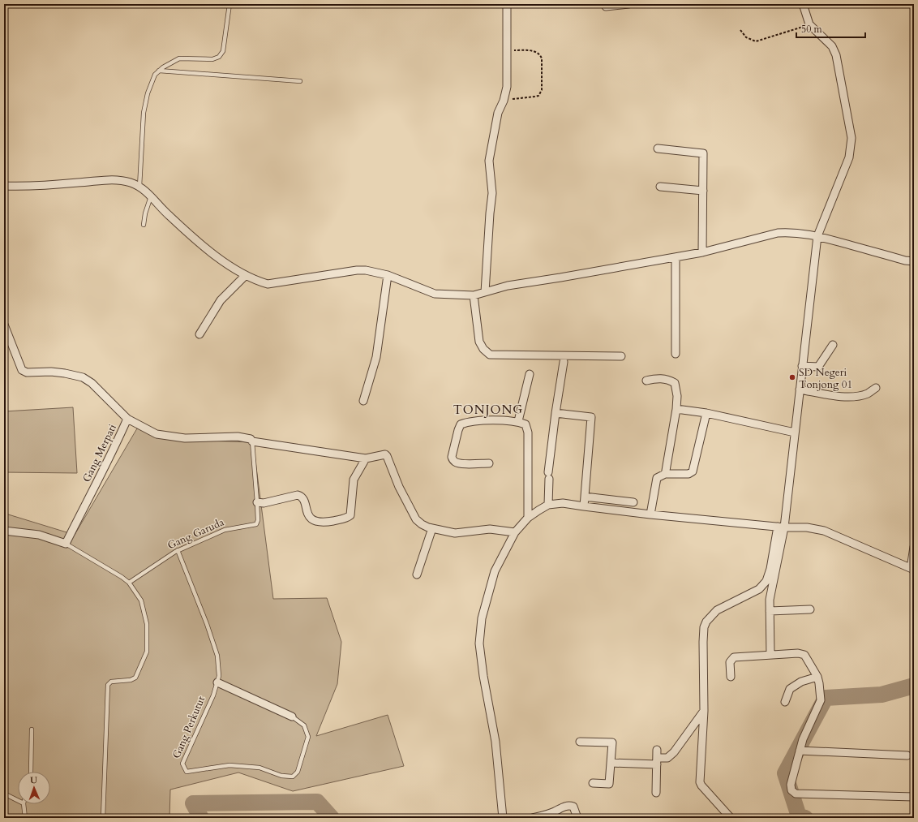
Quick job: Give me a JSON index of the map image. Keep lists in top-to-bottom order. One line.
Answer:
{"streets":{"street":["Gang Merpati","Gang Perkutut"],"lane":["Gang Garuda"]},"crossings":[["Gang Merpati","Gang Garuda"],["Gang Garuda","Gang Perkutut"]],"districts":["TONJONG"],"places":["SD Negeri Tonjong 01"],"scale_bar":"50 m","north":"top"}
